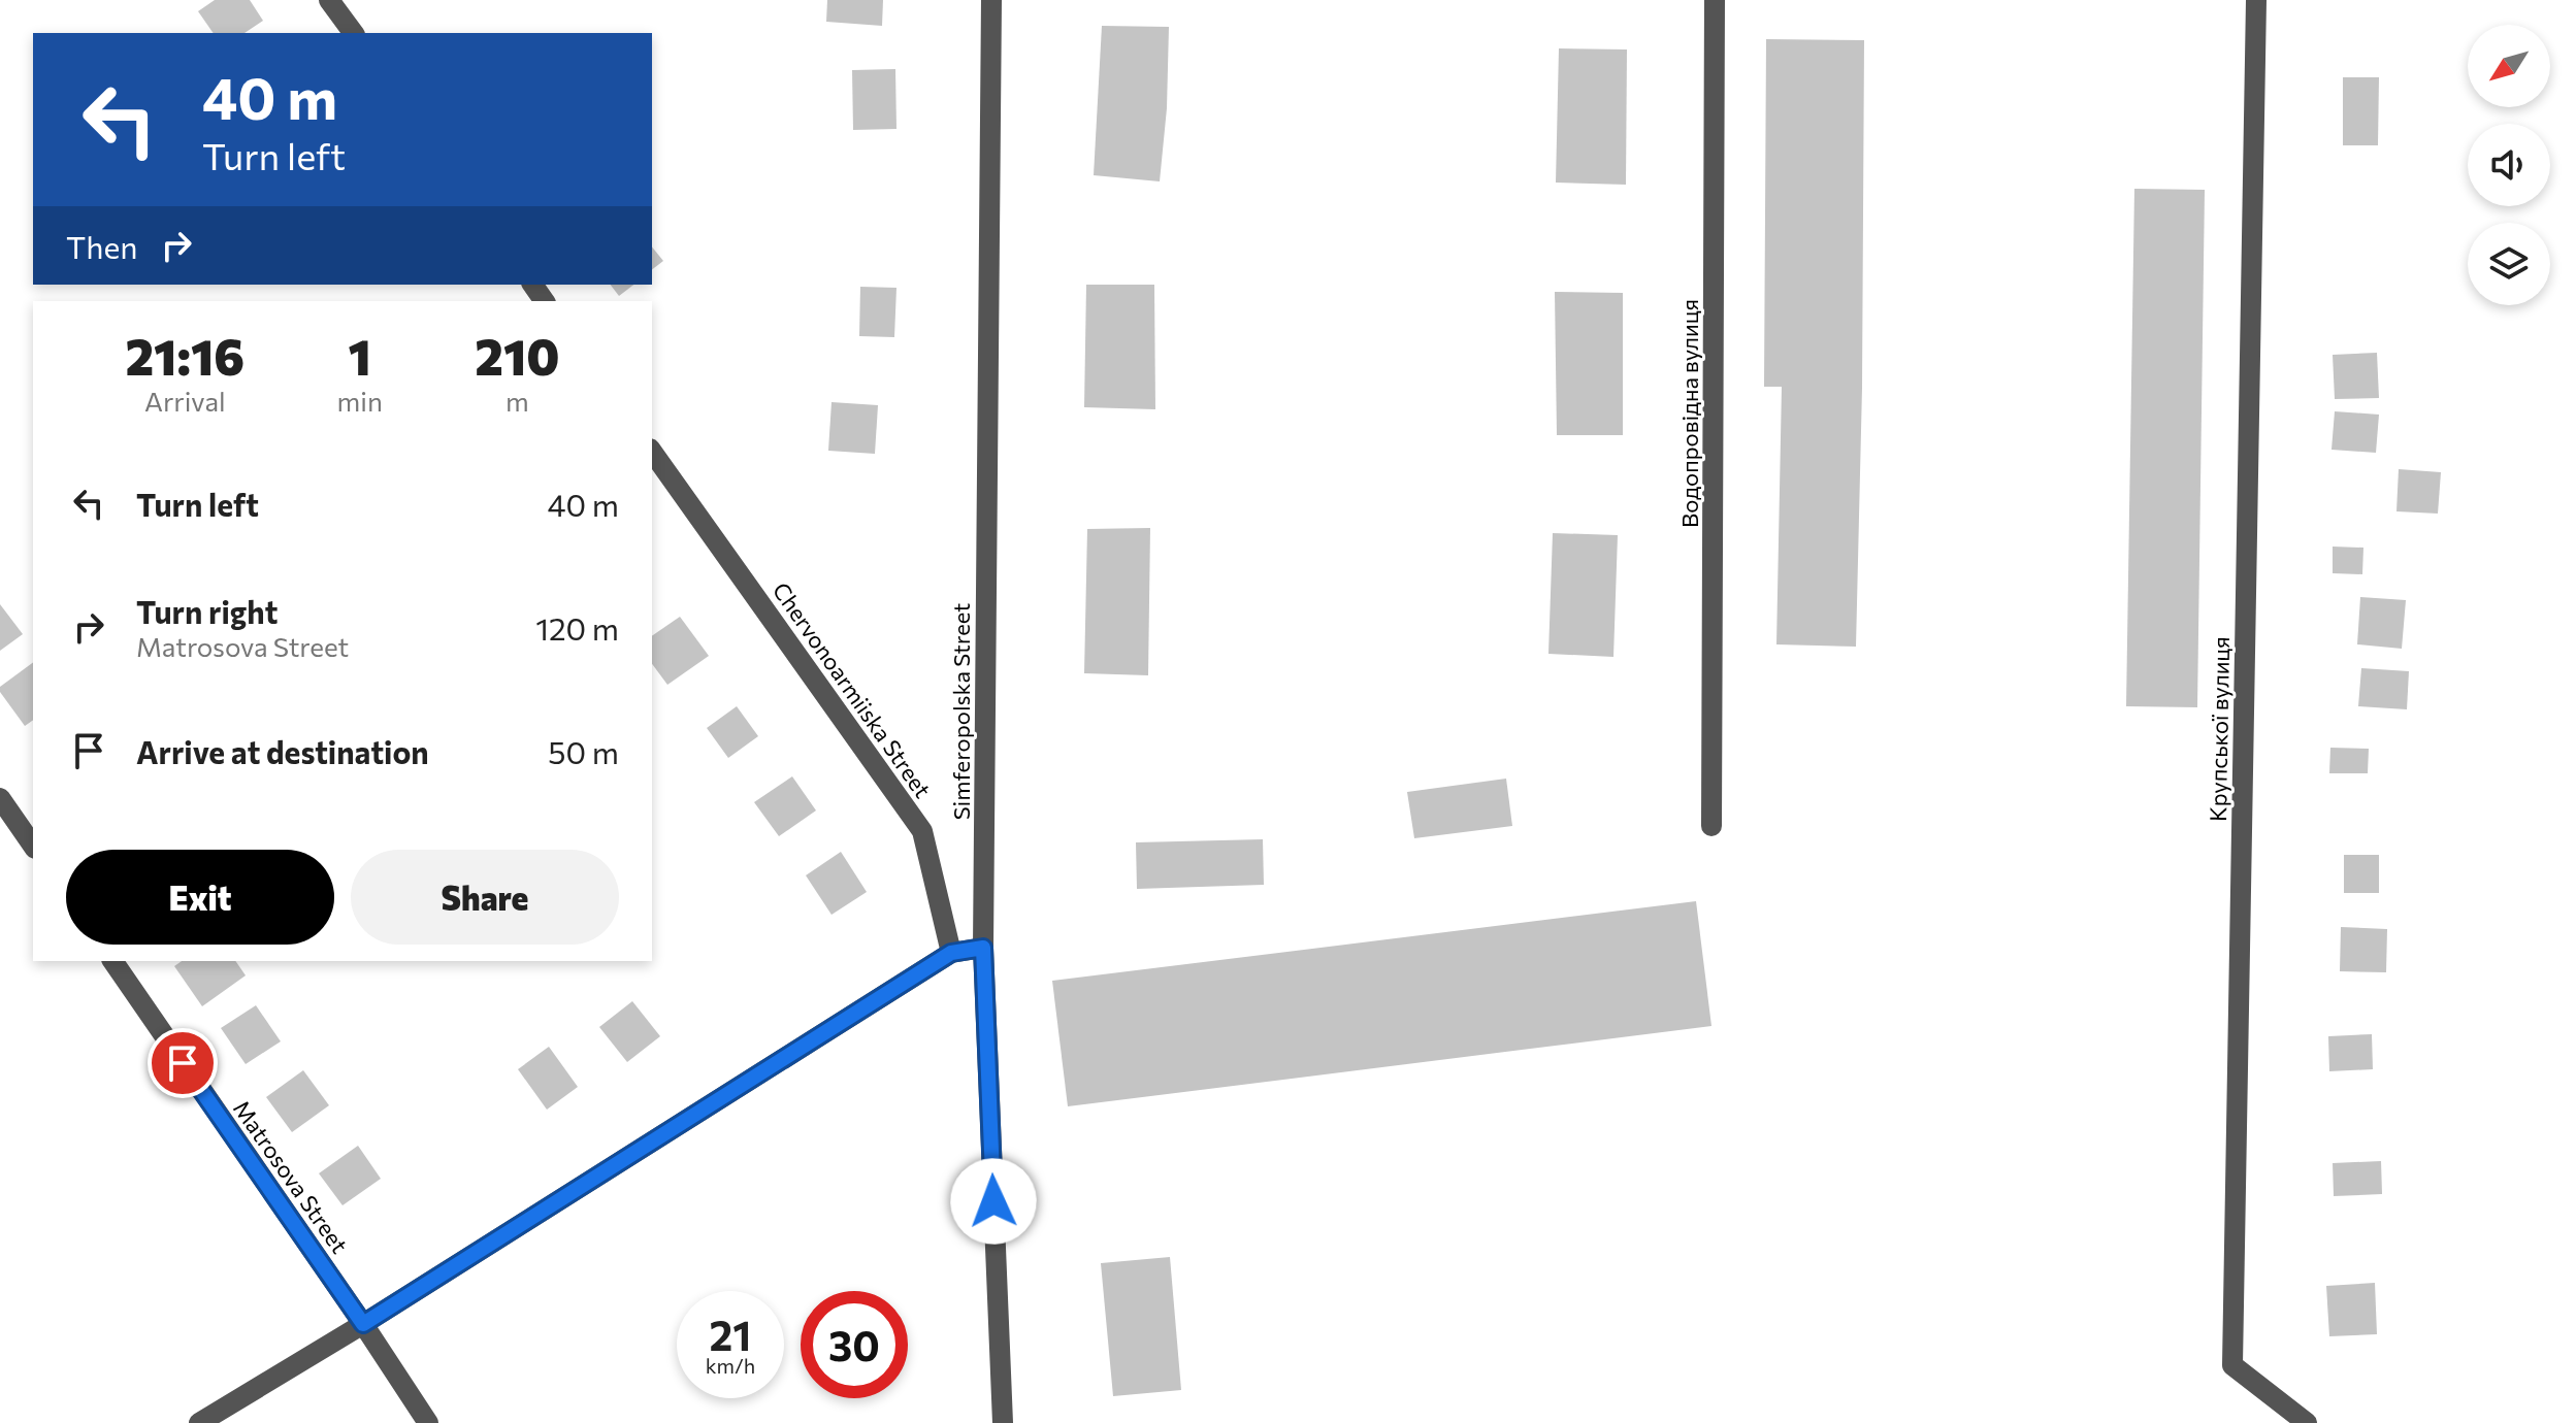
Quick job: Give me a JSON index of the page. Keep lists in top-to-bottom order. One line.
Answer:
{"streets":{"street":["Водопровідна вулиця","Chervonoarmiiska Street","Simferopolska Street","Крупської вулиця","Matrosova Street"]},"north":"bottom left","page":{"turn":["40 m","Turn left"],"then":"Then","eta":["21:16","Arrival","1","min","210","m"],"list":[{"name":"Turn left","value":"40 m"},{"name":"Turn right","note":"Matrosova Street","value":"120 m"},{"name":"Arrive at destination","value":"50 m"}],"buttons":["Exit","Share"],"speed":"21 km/h","limit":"30"}}
